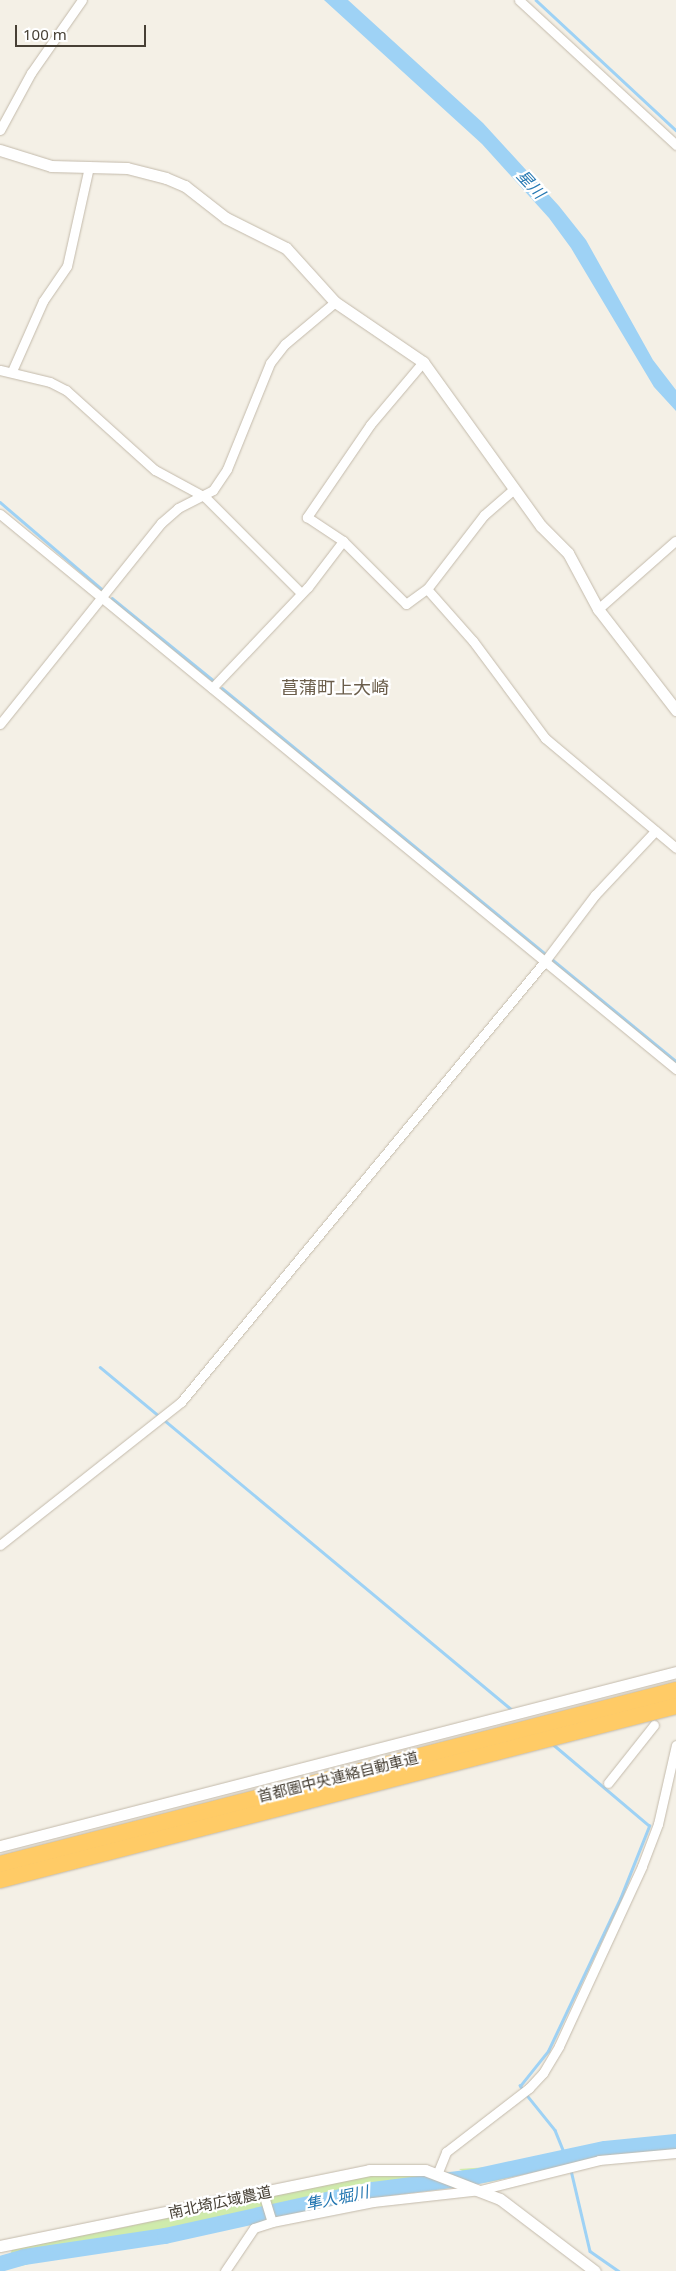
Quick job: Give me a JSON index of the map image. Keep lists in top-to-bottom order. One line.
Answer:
{"streets":{"highway":["首都圏中央連絡自動車道"],"street":["南北埼広域農道"]},"districts":["菖蒲町上大崎"],"water":["星川","隼人堀川"],"scale_bar":"100 m"}
